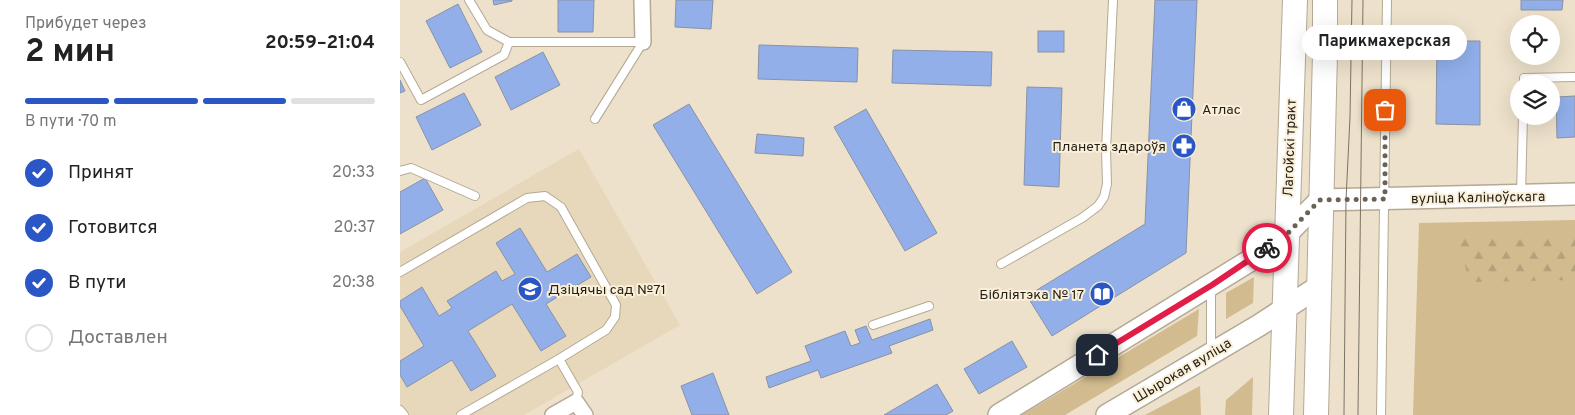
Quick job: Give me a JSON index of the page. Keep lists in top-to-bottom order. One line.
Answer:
{"streets":{"main road":["Лагойскі тракт","вуліца Каліноўскага","Шырокая вуліца"]},"crossings":[["Лагойскі тракт","Шырокая вуліца"]],"places":{"shop":["Атлас"],"other":["Парикмахерская"],"pharmacy":["Планета здароўя"],"school or university":["Дзіцячы сад №71"],"library":["Бібліятэка № 17"]},"page":{"heading":["2 мин","Прибудет через","20:59–21:04"],"bubble":"Парикмахерская","bar":"В пути · 70 m","list":[["Принят","20:33"],["Готовится","20:37"],["В пути","20:38"],"Доставлен"]}}
